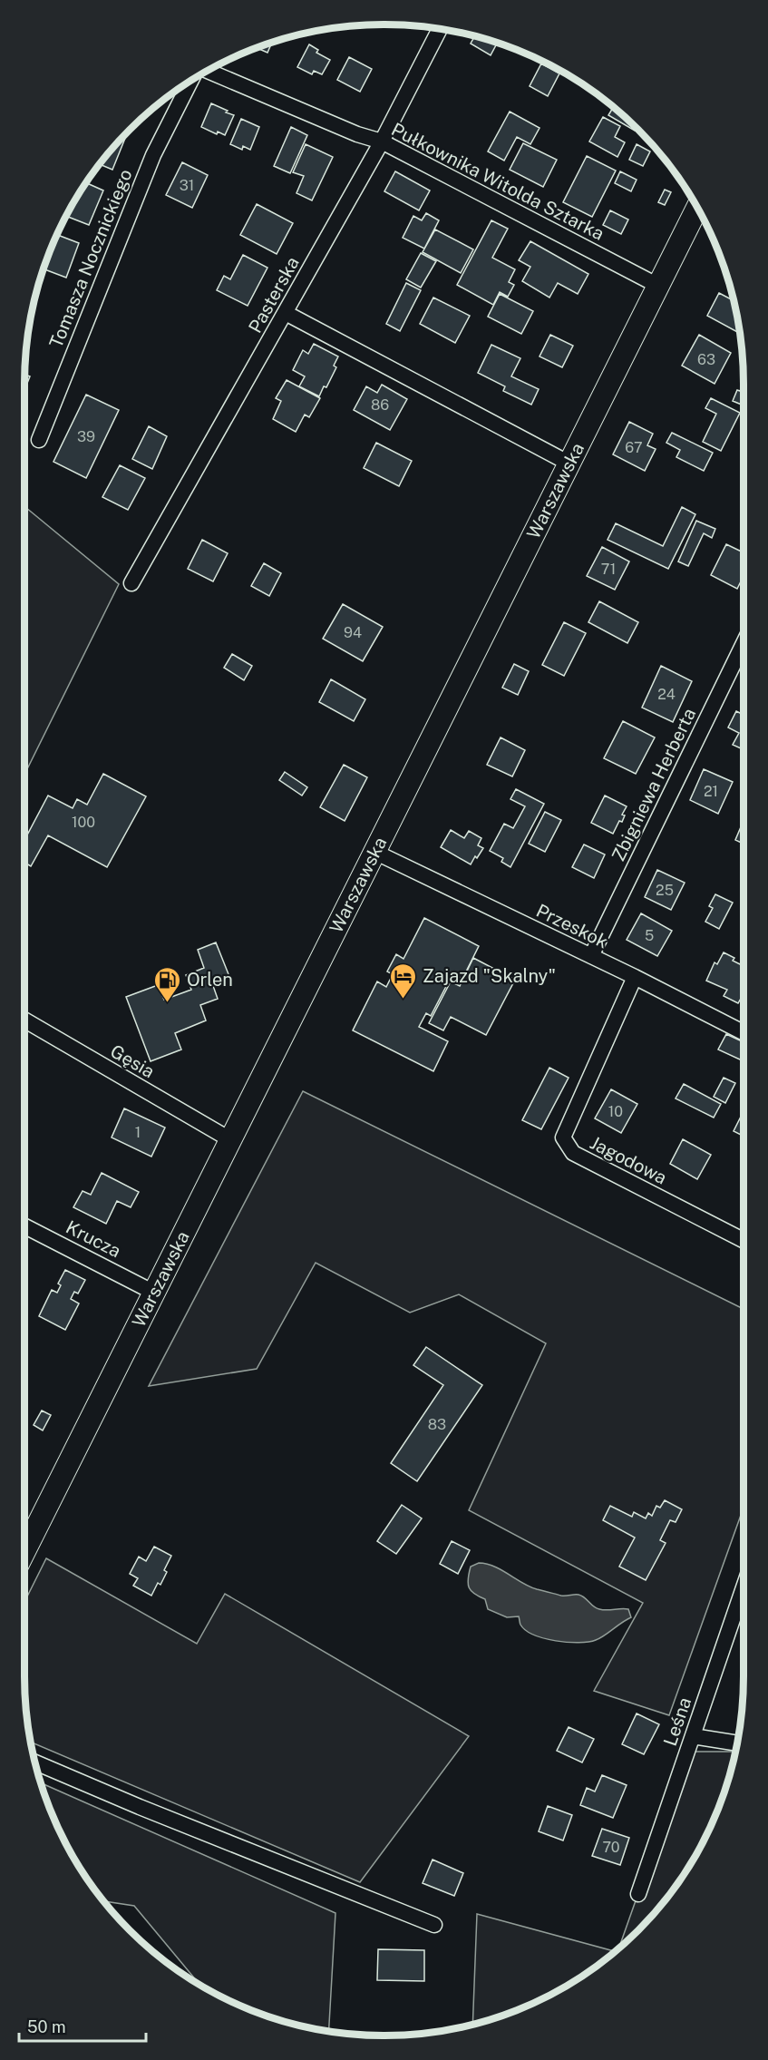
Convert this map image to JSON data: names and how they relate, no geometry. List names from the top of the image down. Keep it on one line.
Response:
{"streets":{"street":["Pułkownika Witolda Sztarka","Tomasza Nocznickiego","Pasterska","Warszawska","Zbigniewa Herberta","Przeskok","Gęsia","Jagodowa","Krucza","Leśna"]},"crossings":[["Pułkownika Witolda Sztarka","Pasterska"],["Pułkownika Witolda Sztarka","Warszawska"],["Warszawska","Przeskok"],["Warszawska","Gęsia"],["Warszawska","Krucza"],["Zbigniewa Herberta","Przeskok"],["Przeskok","Jagodowa"]],"places":{"hotel":["Zajazd \"Skalny\""],"fuel station":["Orlen"]},"house_numbers":["31","63","86","39","67","71","94","24","21","100","25","5","10","1","83","70"],"scale_bar":"50 m"}
